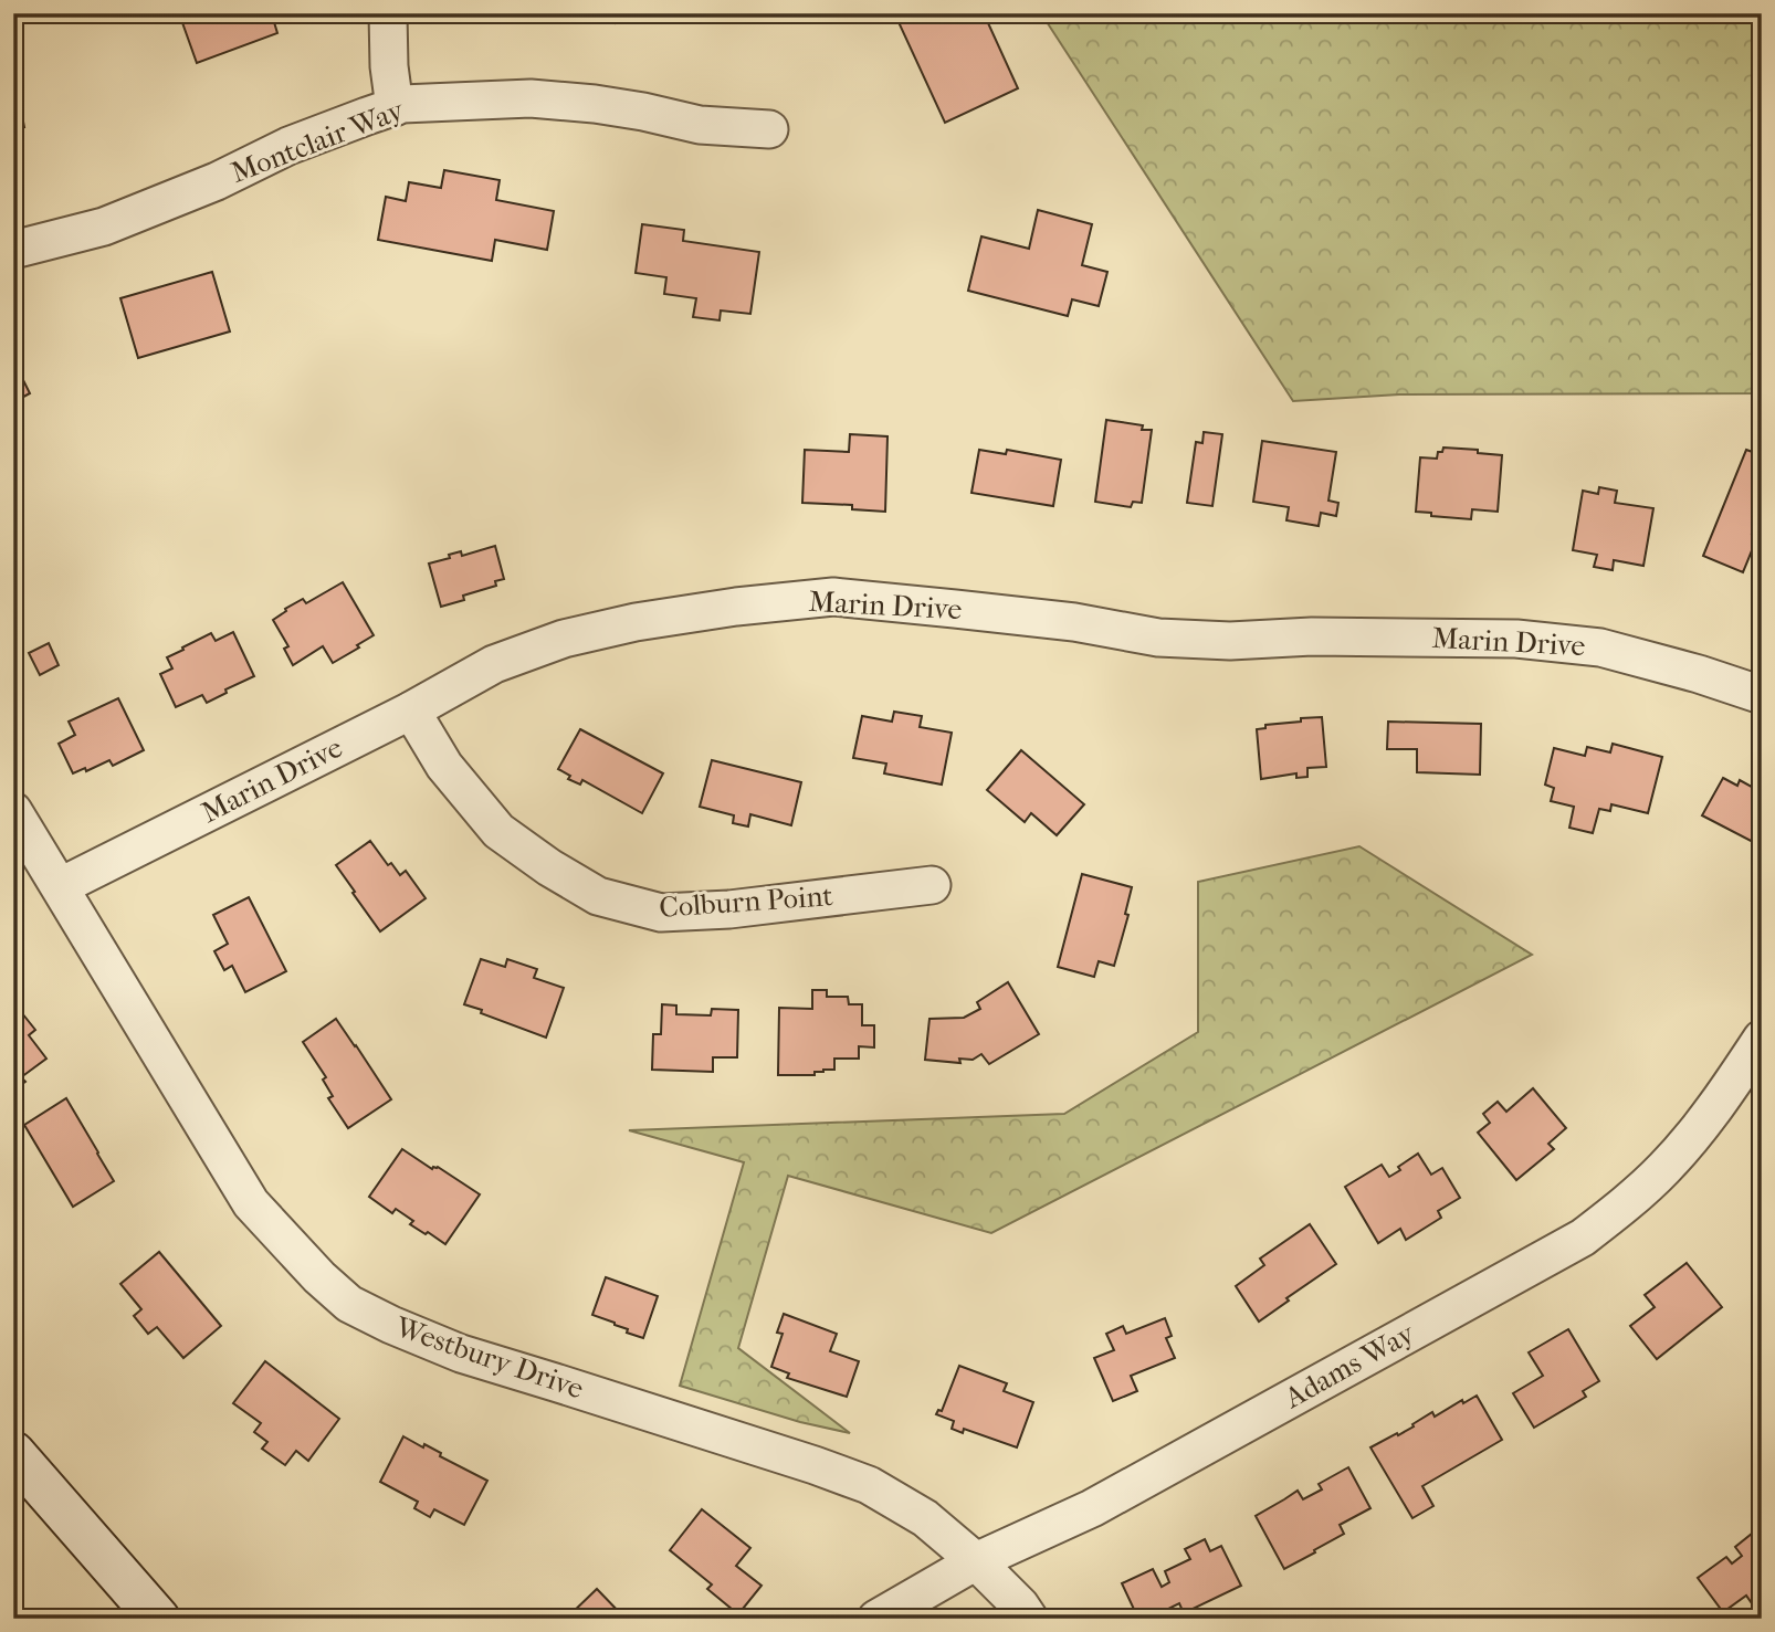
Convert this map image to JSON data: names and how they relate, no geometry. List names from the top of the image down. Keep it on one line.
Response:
{"streets":{"street":["Montclair Way","Marin Drive","Colburn Point","Westbury Drive","Adams Way"]},"crossings":[["Marin Drive","Colburn Point"],["Marin Drive","Westbury Drive"],["Westbury Drive","Adams Way"]]}
